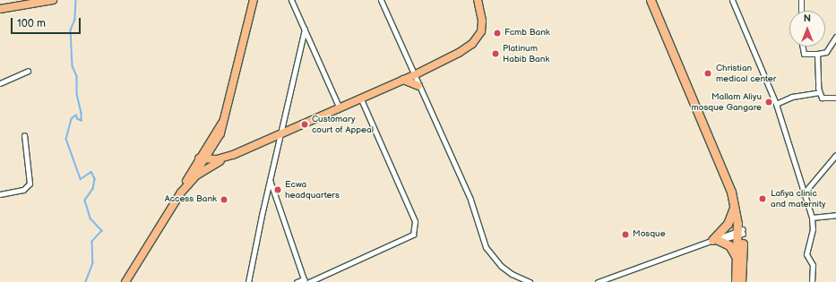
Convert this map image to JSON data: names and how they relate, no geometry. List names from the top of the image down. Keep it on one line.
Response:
{"places":["Fcmb Bank","Platinum Habib Bank","Christian medical center","Mallam Aliyu mosque Gangare","Customary court of Appeal","Ecwa headquarters","Lafiya clinic and maternity","Access Bank","Mosque"],"scale_bar":"100 m","north":"top"}
